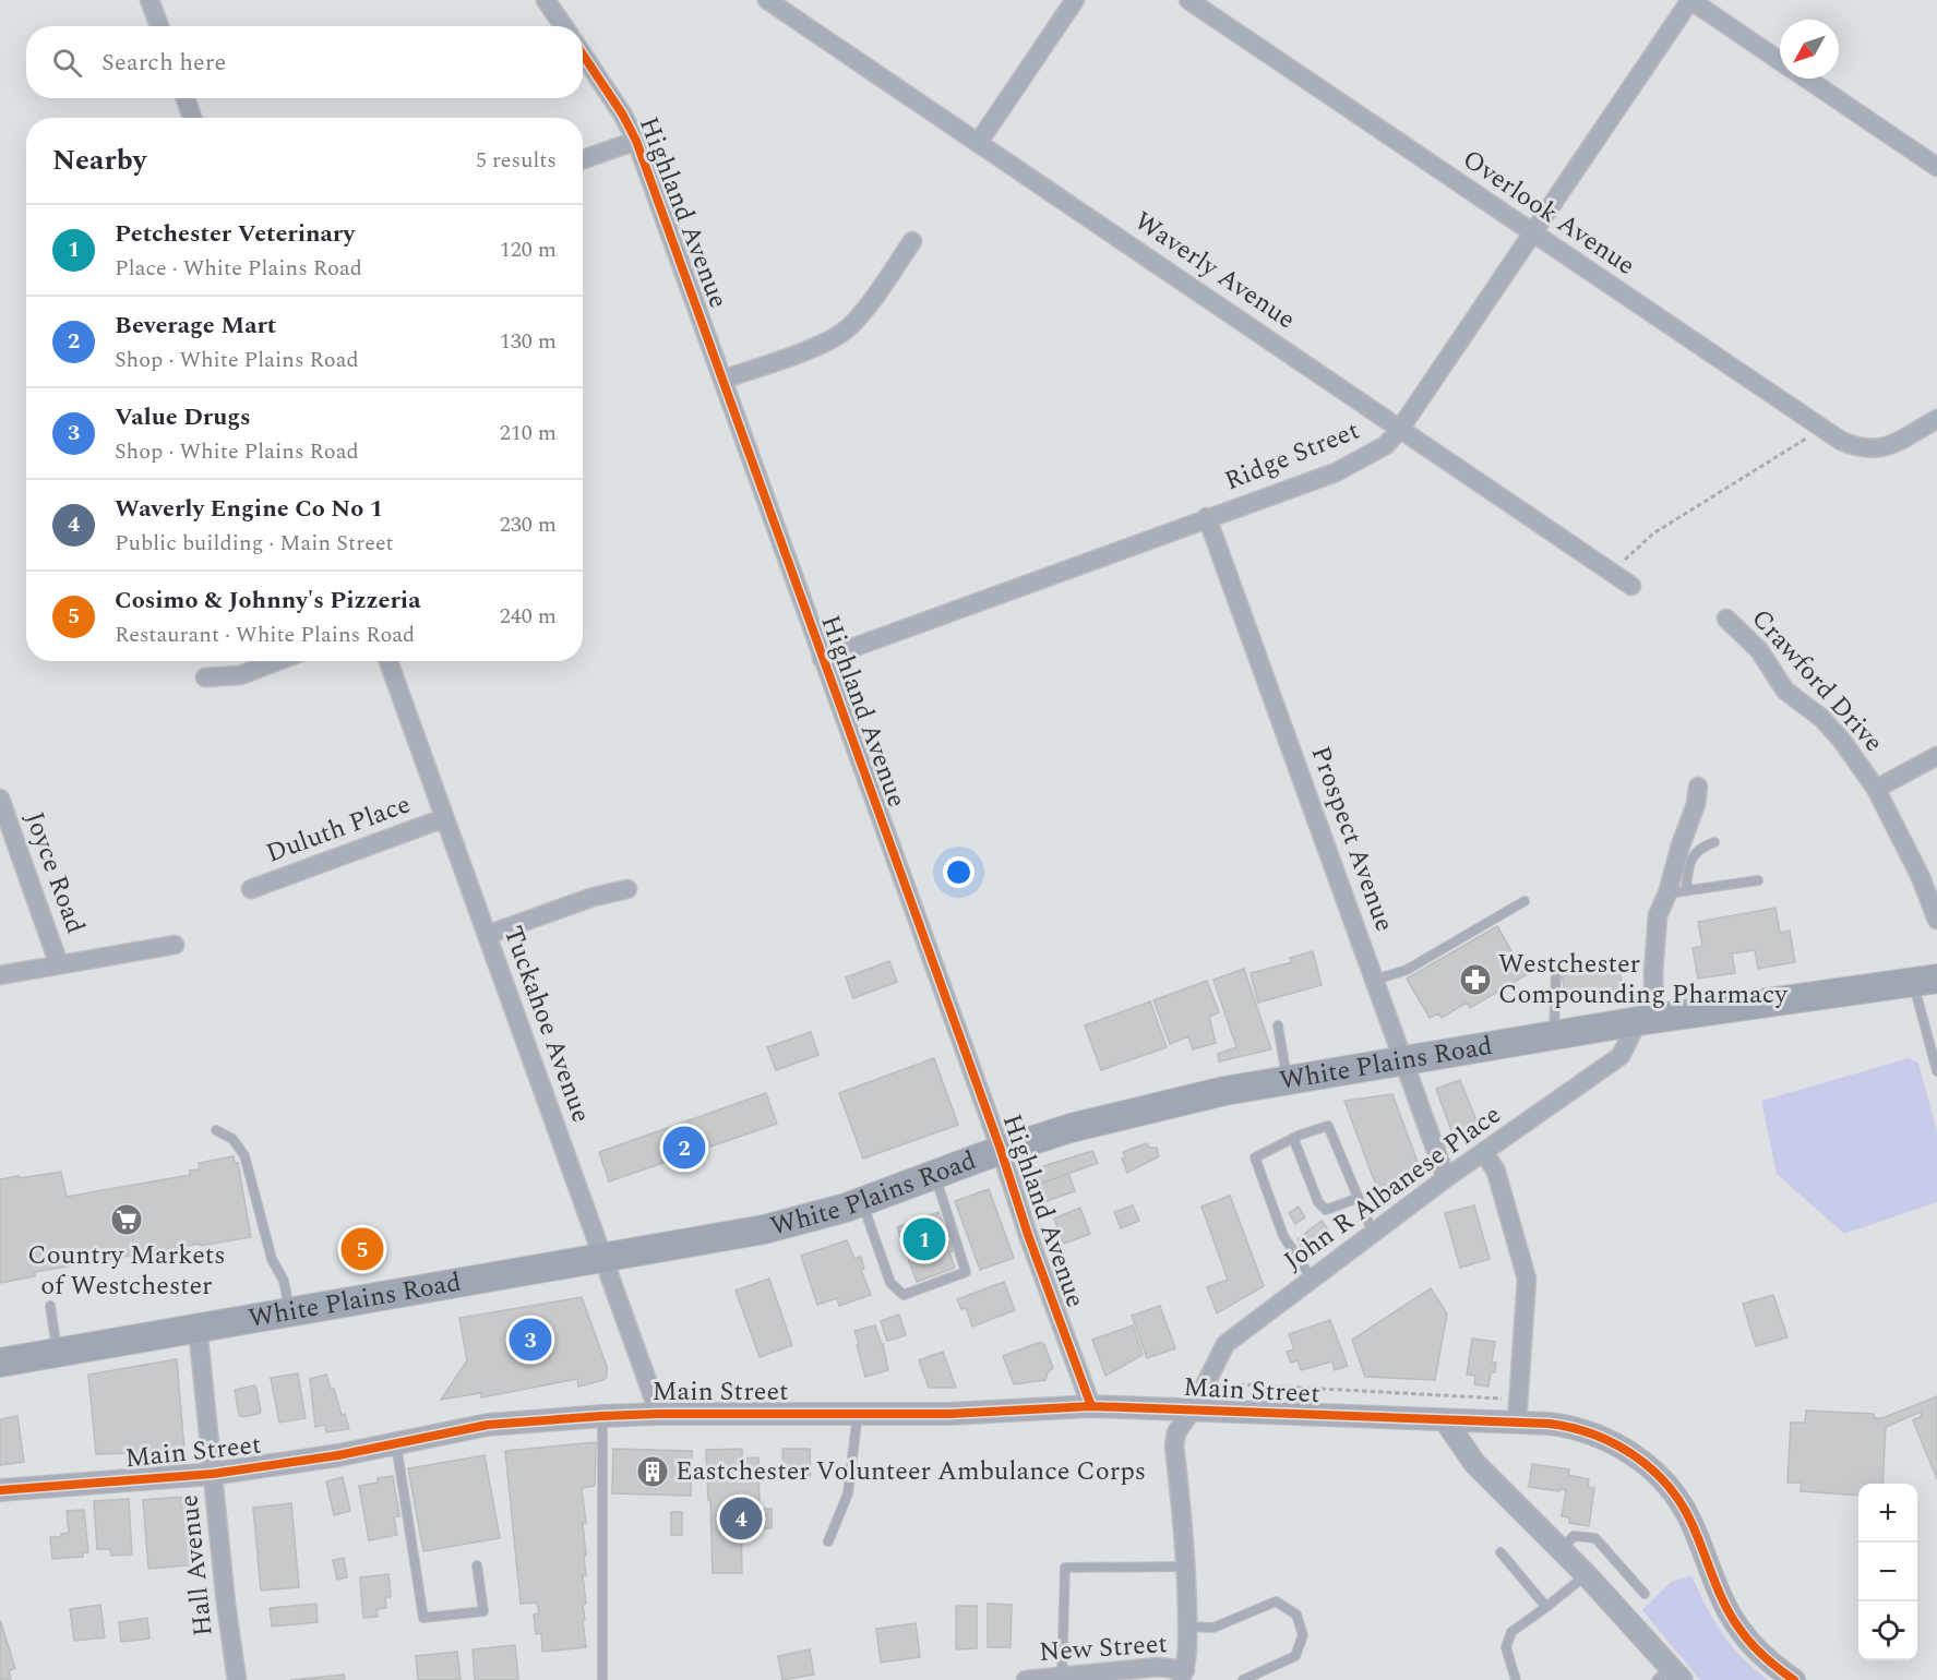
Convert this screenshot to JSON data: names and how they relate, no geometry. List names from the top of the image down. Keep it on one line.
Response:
{"streets":{"main road":["White Plains Road"],"street":["Highland Avenue","Overlook Avenue","Waverly Avenue","Ridge Street","Crawford Drive","Duluth Place","Prospect Avenue","Joyce Road","Tuckahoe Avenue","John R Albanese Place","Main Street","Hall Avenue","New Street"]},"crossings":[["Highland Avenue","Ridge Street"],["Highland Avenue","White Plains Road"],["Highland Avenue","Main Street"],["Overlook Avenue","Ridge Street"],["Waverly Avenue","Ridge Street"],["Ridge Street","Prospect Avenue"],["Duluth Place","Tuckahoe Avenue"],["Prospect Avenue","White Plains Road"],["Prospect Avenue","John R Albanese Place"],["Tuckahoe Avenue","White Plains Road"],["Tuckahoe Avenue","Main Street"],["White Plains Road","John R Albanese Place"],["White Plains Road","Hall Avenue"],["John R Albanese Place","Main Street"],["John R Albanese Place","New Street"],["Main Street","Hall Avenue"]],"places":{"pharmacy":["Westchester Compounding Pharmacy"],"supermarket":["Country Markets of Westchester"],"building":["Eastchester Volunteer Ambulance Corps"]},"north":"bottom left","page":{"search":"Search here","heading":["Nearby","5 results"],"list":[{"mark":"1","name":"Petchester Veterinary","note":"Place · White Plains Road","value":"120 m"},{"mark":"2","name":"Beverage Mart","note":"Shop · White Plains Road","value":"130 m"},{"mark":"3","name":"Value Drugs","note":"Shop · White Plains Road","value":"210 m"},{"mark":"4","name":"Waverly Engine Co No 1","note":"Public building · Main Street","value":"230 m"},{"mark":"5","name":"Cosimo & Johnny's Pizzeria","note":"Restaurant · White Plains Road","value":"240 m"}],"pins":["2","1","5","3","4"],"map_buttons":["+","−"]}}
